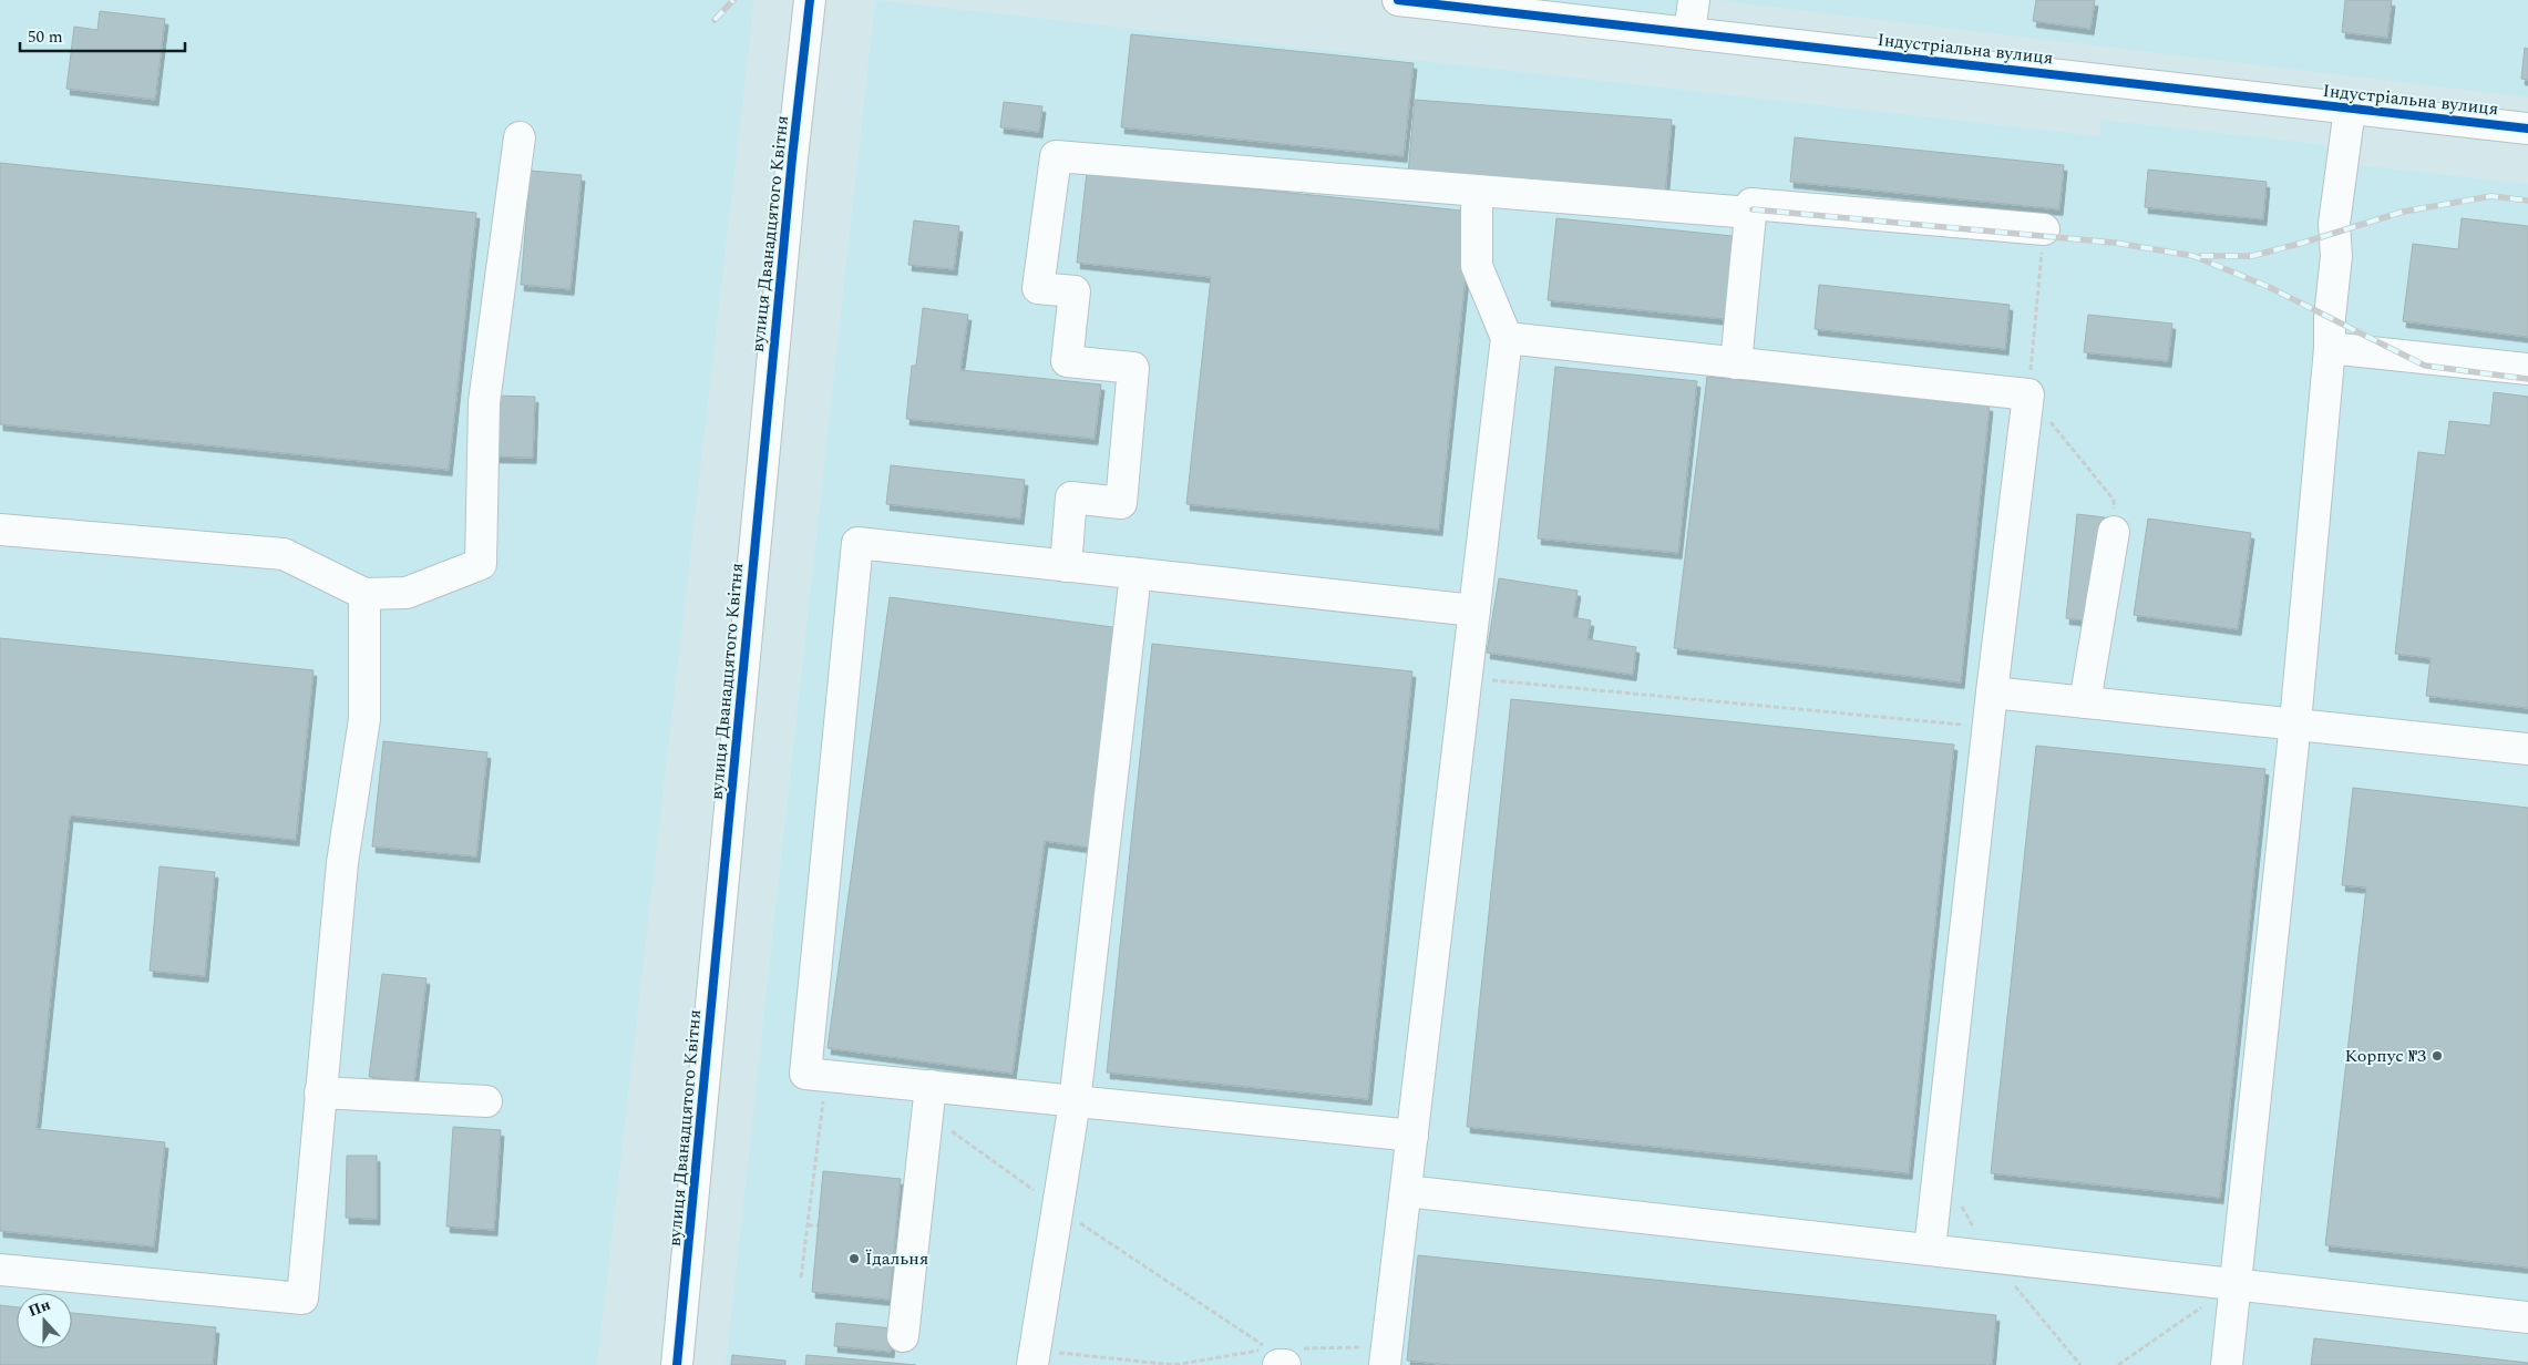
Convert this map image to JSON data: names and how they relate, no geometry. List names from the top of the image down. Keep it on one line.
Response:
{"streets":{"street":["Індустріальна вулиця","вулиця Дванадцятого Квітня"]},"places":["Корпус №3","Їдальня"],"scale_bar":"50 m","north":"top"}
